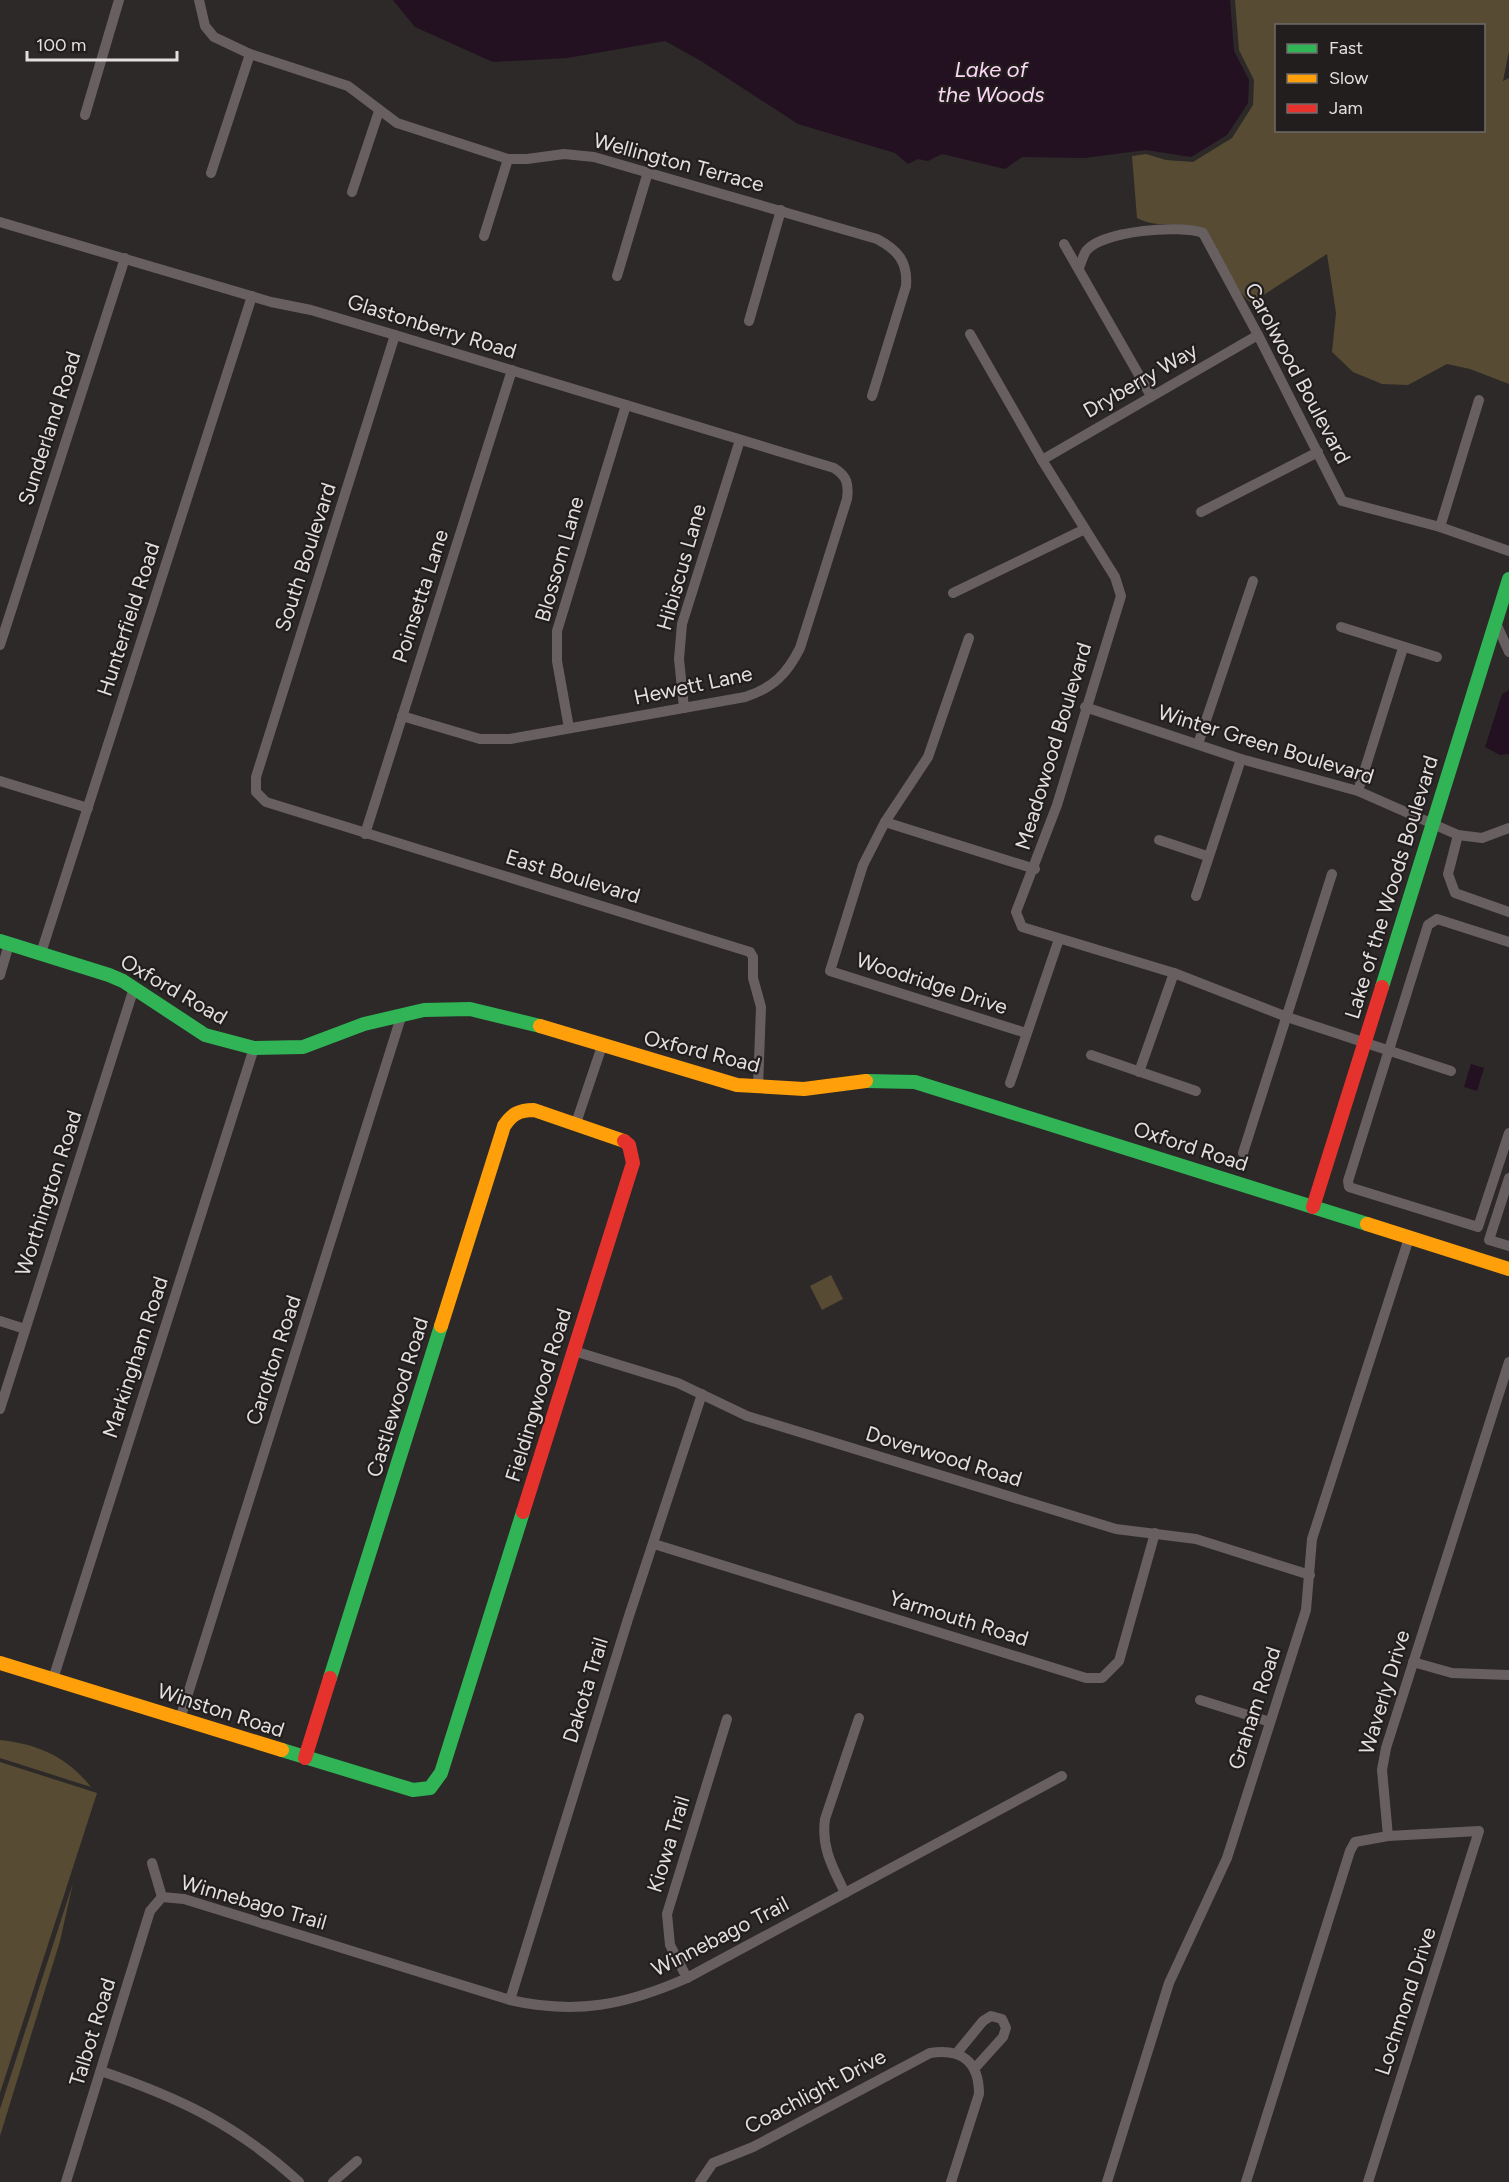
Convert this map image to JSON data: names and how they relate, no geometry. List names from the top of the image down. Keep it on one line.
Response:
{"streets":{"street":["Wellington Terrace","Glastonberry Road","Carolwood Boulevard","Dryberry Way","Sunderland Road","South Boulevard","Blossom Lane","Hibiscus Lane","Poinsetta Lane","Hunterfield Road","Hewett Lane","Winter Green Boulevard","Meadowood Boulevard","East Boulevard","Lake of the Woods Boulevard","Woodridge Drive","Oxford Road","Worthington Road","Markingham Road","Carolton Road","Fieldingwood Road","Castlewood Road","Doverwood Road","Yarmouth Road","Dakota Trail","Waverly Drive","Graham Road","Winston Road","Kiowa Trail","Winnebago Trail","Lochmond Drive","Talbot Road","Coachlight Drive"]},"crossings":[["Glastonberry Road","Sunderland Road"],["Glastonberry Road","South Boulevard"],["Glastonberry Road","Blossom Lane"],["Glastonberry Road","Hibiscus Lane"],["Glastonberry Road","Poinsetta Lane"],["Glastonberry Road","Hunterfield Road"],["Glastonberry Road","Hewett Lane"],["Carolwood Boulevard","Dryberry Way"],["Dryberry Way","Meadowood Boulevard"],["South Boulevard","East Boulevard"],["Blossom Lane","Hewett Lane"],["Hibiscus Lane","Hewett Lane"],["Poinsetta Lane","Hewett Lane"],["Poinsetta Lane","East Boulevard"],["Hunterfield Road","Oxford Road"],["Winter Green Boulevard","Meadowood Boulevard"],["Winter Green Boulevard","Lake of the Woods Boulevard"],["Meadowood Boulevard","Lake of the Woods Boulevard"],["East Boulevard","Oxford Road"],["Lake of the Woods Boulevard","Oxford Road"],["Oxford Road","Worthington Road"],["Oxford Road","Markingham Road"],["Oxford Road","Carolton Road"],["Oxford Road","Graham Road"],["Markingham Road","Winston Road"],["Carolton Road","Winston Road"],["Fieldingwood Road","Castlewood Road"],["Fieldingwood Road","Doverwood Road"],["Fieldingwood Road","Winston Road"],["Castlewood Road","Winston Road"],["Doverwood Road","Yarmouth Road"],["Doverwood Road","Dakota Trail"],["Doverwood Road","Graham Road"],["Yarmouth Road","Dakota Trail"],["Dakota Trail","Winnebago Trail"],["Waverly Drive","Lochmond Drive"],["Kiowa Trail","Winnebago Trail"],["Winnebago Trail","Talbot Road"]],"water":["Lake of the Woods"],"legend":["Fast","Slow","Jam"],"scale_bar":"100 m"}
